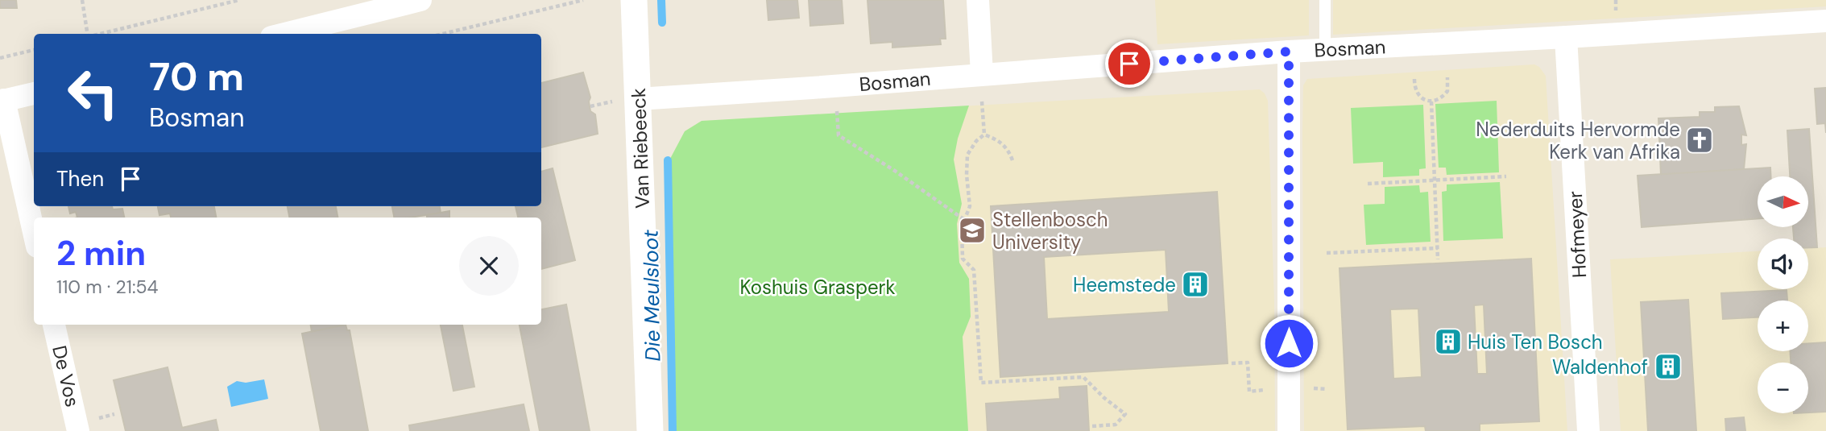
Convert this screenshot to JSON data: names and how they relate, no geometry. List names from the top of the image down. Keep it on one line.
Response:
{"streets":{"street":["Bosman","Van Riebeeck","Hofmeyer","De Vos"]},"crossings":[["Bosman","Van Riebeeck"],["Bosman","Hofmeyer"]],"water":["Die Meulsloot"],"parks":["Koshuis Grasperk"],"places":{"church":["Nederduits Hervormde Kerk van Afrika"],"school or university":["Stellenbosch University"],"building":["Heemstede","Huis Ten Bosch","Waldenhof"]},"north":"right","page":{"turn":["70 m","Bosman"],"then":"Then","map_buttons":["+","−"],"heading":["2 min","110 m · 21:54"]}}
